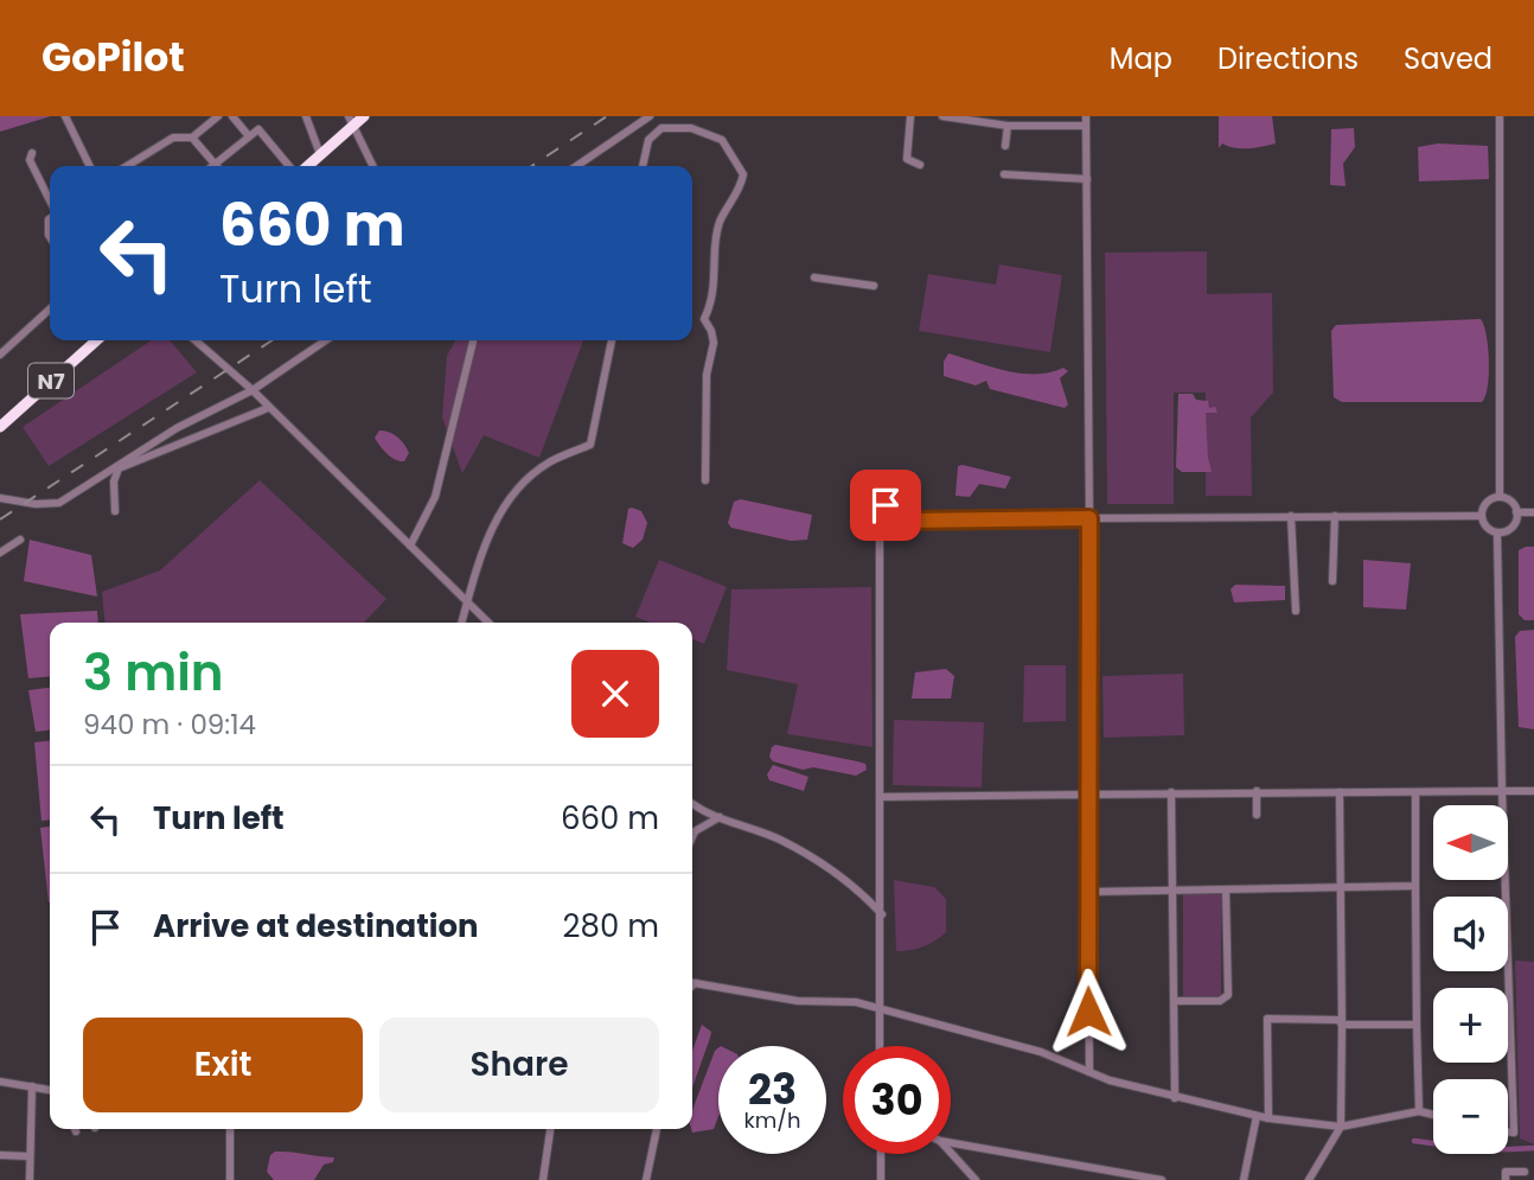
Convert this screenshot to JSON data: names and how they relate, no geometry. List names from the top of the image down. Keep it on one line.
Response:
{"streets":{"highway":["N7"]},"north":"left","page":{"header":"GoPilot","nav":["Map","Directions","Saved"],"turn":["660 m","Turn left"],"heading":["3 min","940 m · 09:14"],"list":[{"name":"Turn left","value":"660 m"},{"name":"Arrive at destination","value":"280 m"}],"map_buttons":["+","−"],"buttons":["Exit","Share"],"speed":"23 km/h","limit":"30"}}
